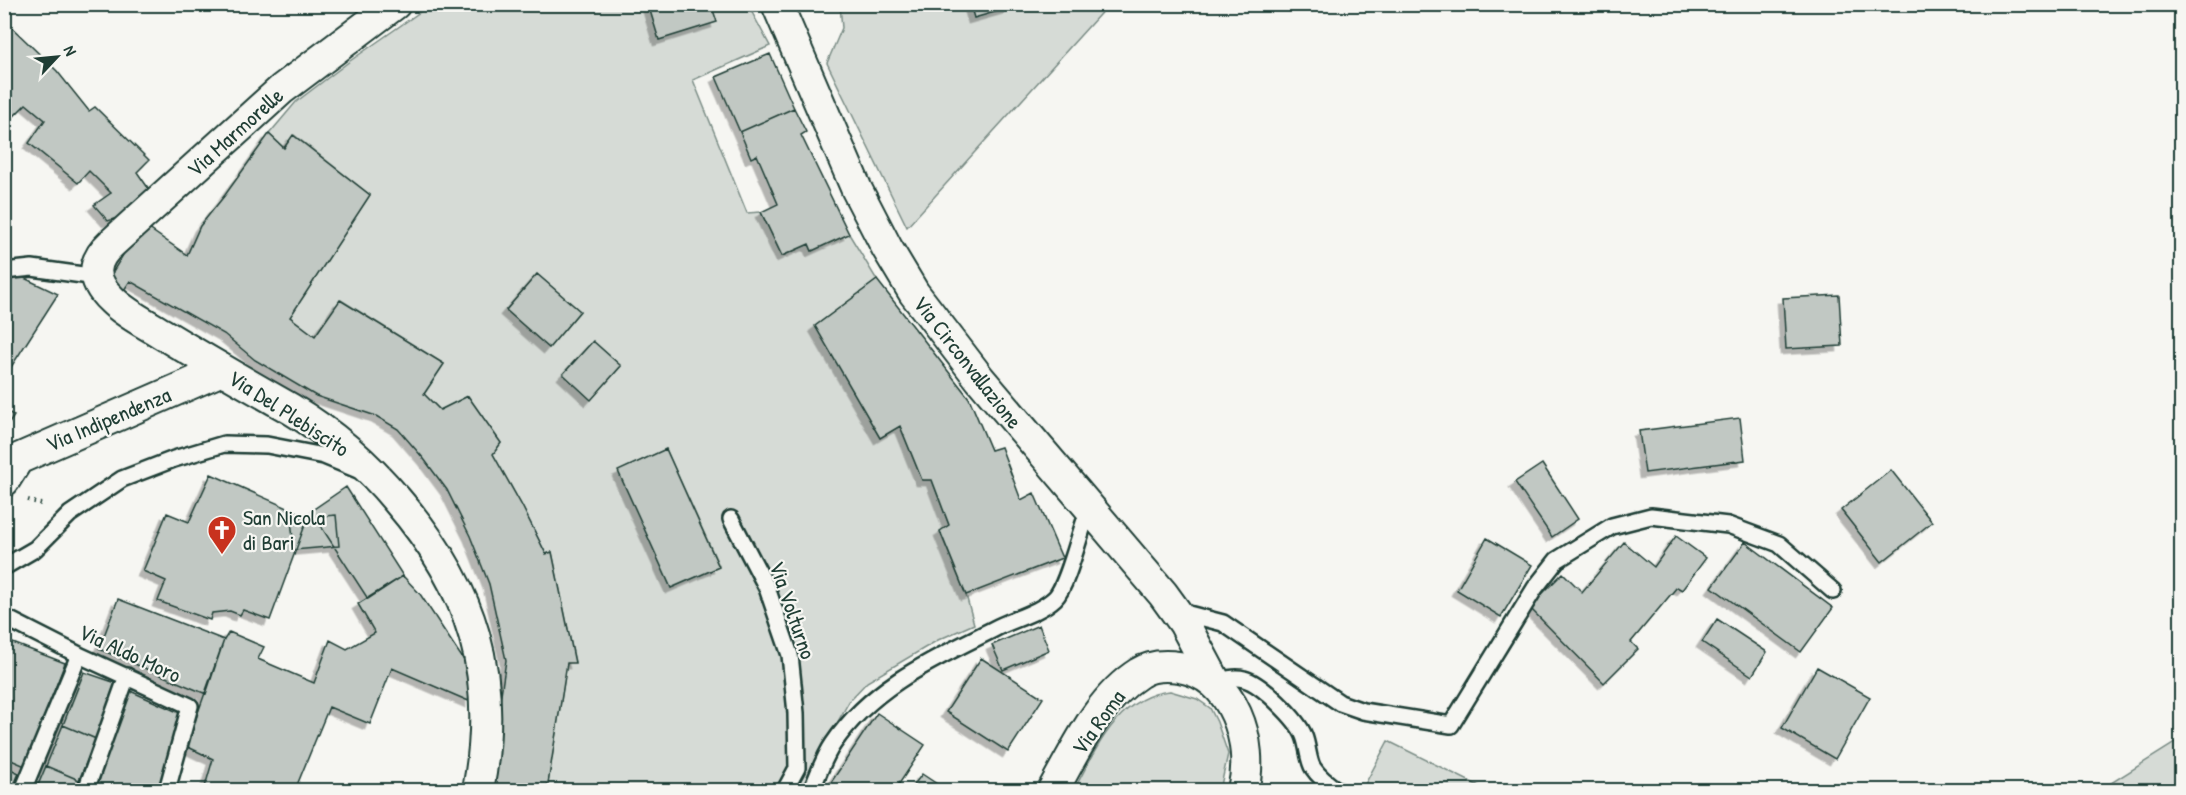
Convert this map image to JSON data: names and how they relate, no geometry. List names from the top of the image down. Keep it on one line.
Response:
{"streets":{"street":["Via Marmorelle","Via Circonvallazione","Via Del Plebiscito","Via Indipendenza","Via Roma"],"lane":["Via Volturno","Via Aldo Moro"]},"crossings":[["Via Marmorelle","Via Del Plebiscito"],["Via Circonvallazione","Via Roma"],["Via Del Plebiscito","Via Indipendenza"]],"places":{"church":["San Nicola di Bari"]},"north":"top right"}
